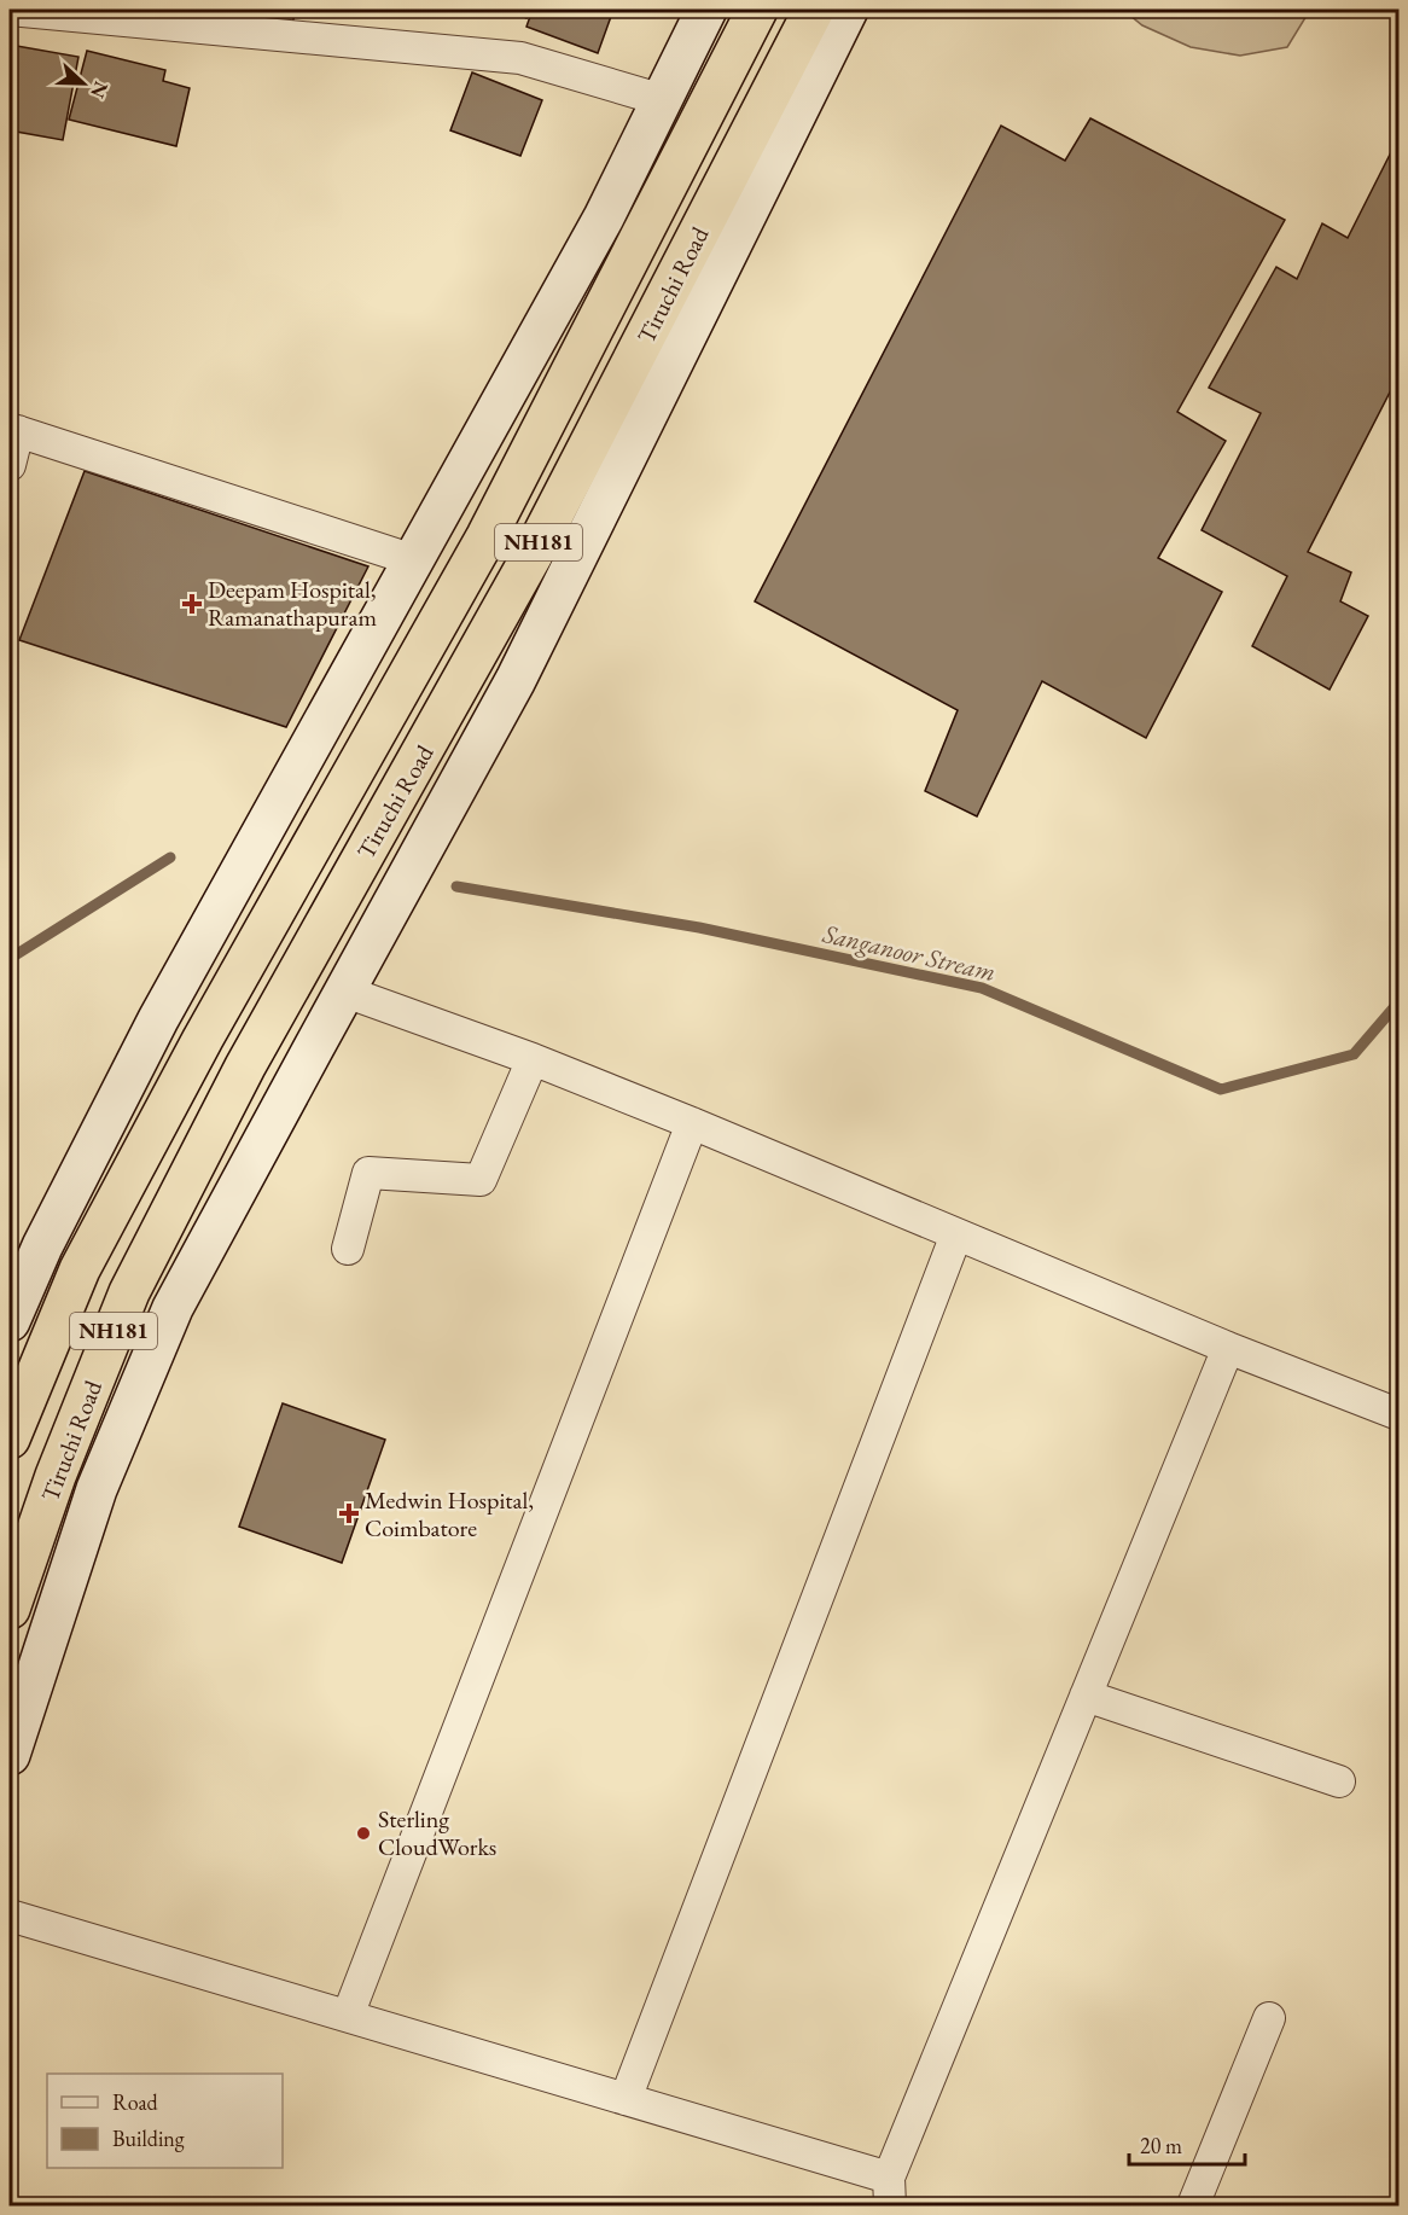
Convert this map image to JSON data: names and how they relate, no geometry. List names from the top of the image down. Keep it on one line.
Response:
{"streets":{"highway":["Tiruchi Road","NH181"]},"water":["Sanganoor Stream"],"places":{"health":["Deepam Hospital, Ramanathapuram","Medwin Hospital, Coimbatore"],"other":["Sterling CloudWorks"]},"legend":["Road","Building"],"scale_bar":"20 m","north":"right"}
